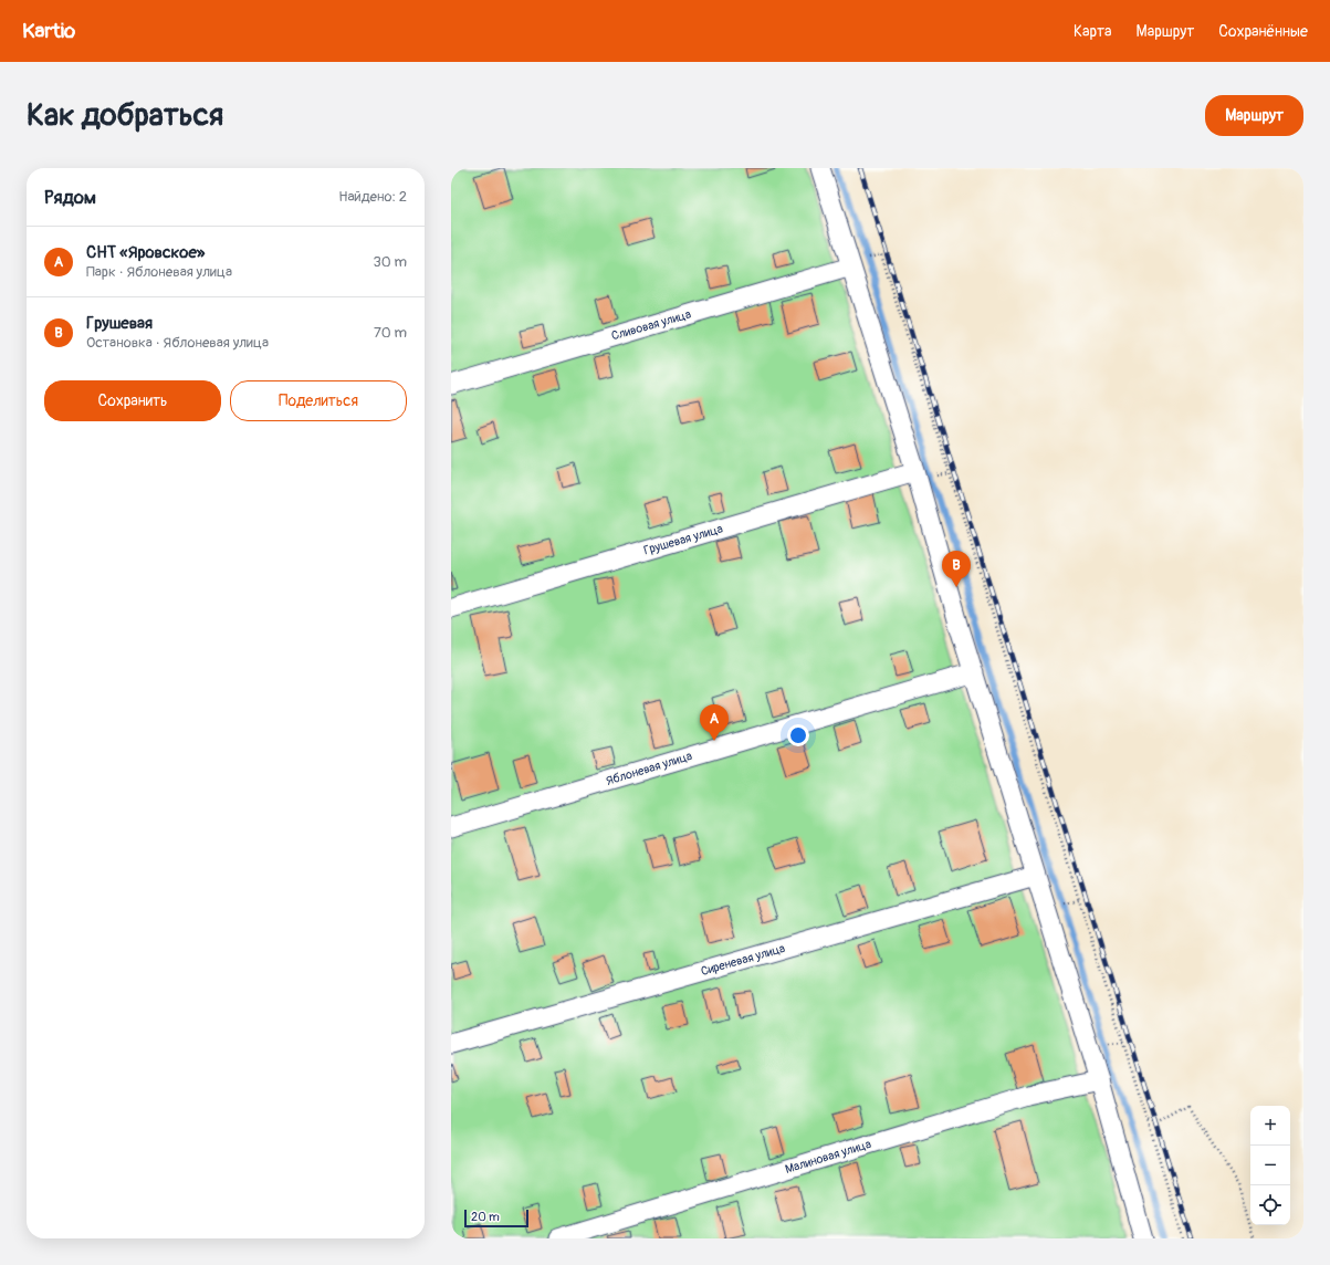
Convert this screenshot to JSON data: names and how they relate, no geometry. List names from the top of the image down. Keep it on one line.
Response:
{"streets":{"street":["Сливовая улица","Грушевая улица","Яблоневая улица","Сиреневая улица","Малиновая улица"]},"scale_bar":"20 m","page":{"header":"Kartio","nav":["Карта","Маршрут","Сохранённые"],"buttons":["Маршрут",["Сохранить","Поделиться"]],"title":"Как добраться","heading":["Рядом","Найдено: 2"],"list":[{"mark":"A","name":"СНТ «Яровское»","note":"Парк · Яблоневая улица","value":"30 m"},{"mark":"B","name":"Грушевая","note":"Остановка · Яблоневая улица","value":"70 m"}],"pins":["B","A"],"map_buttons":["+","−"],"scale":"20 m"}}
